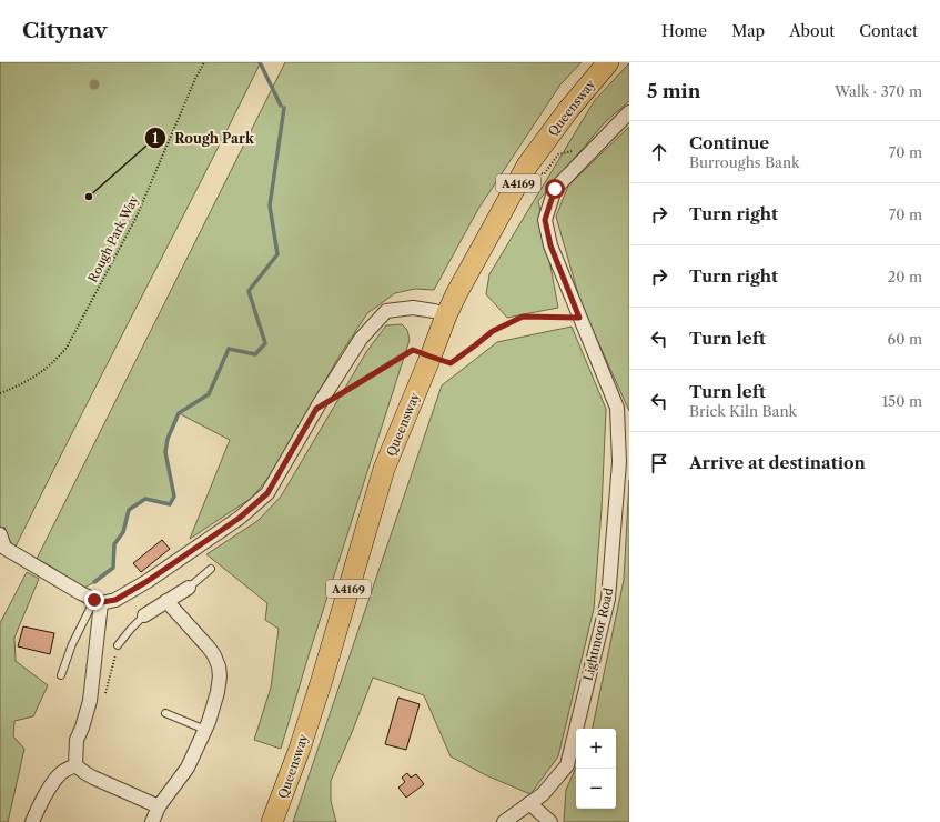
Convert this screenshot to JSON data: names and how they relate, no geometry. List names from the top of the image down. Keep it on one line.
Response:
{"streets":{"main road":["Queensway","A4169"],"street":["Lightmoor Road"],"path":["Rough Park Way"]},"places":["Rough Park"],"page":{"header":"Citynav","nav":["Home","Map","About","Contact"],"heading":["5 min","Walk · 370 m"],"list":[["Continue","Burroughs Bank","70 m"],["Turn right","70 m"],["Turn right","20 m"],["Turn left","60 m"],["Turn left","Brick Kiln Bank","150 m"],"Arrive at destination"],"map_buttons":["+","−"]}}
